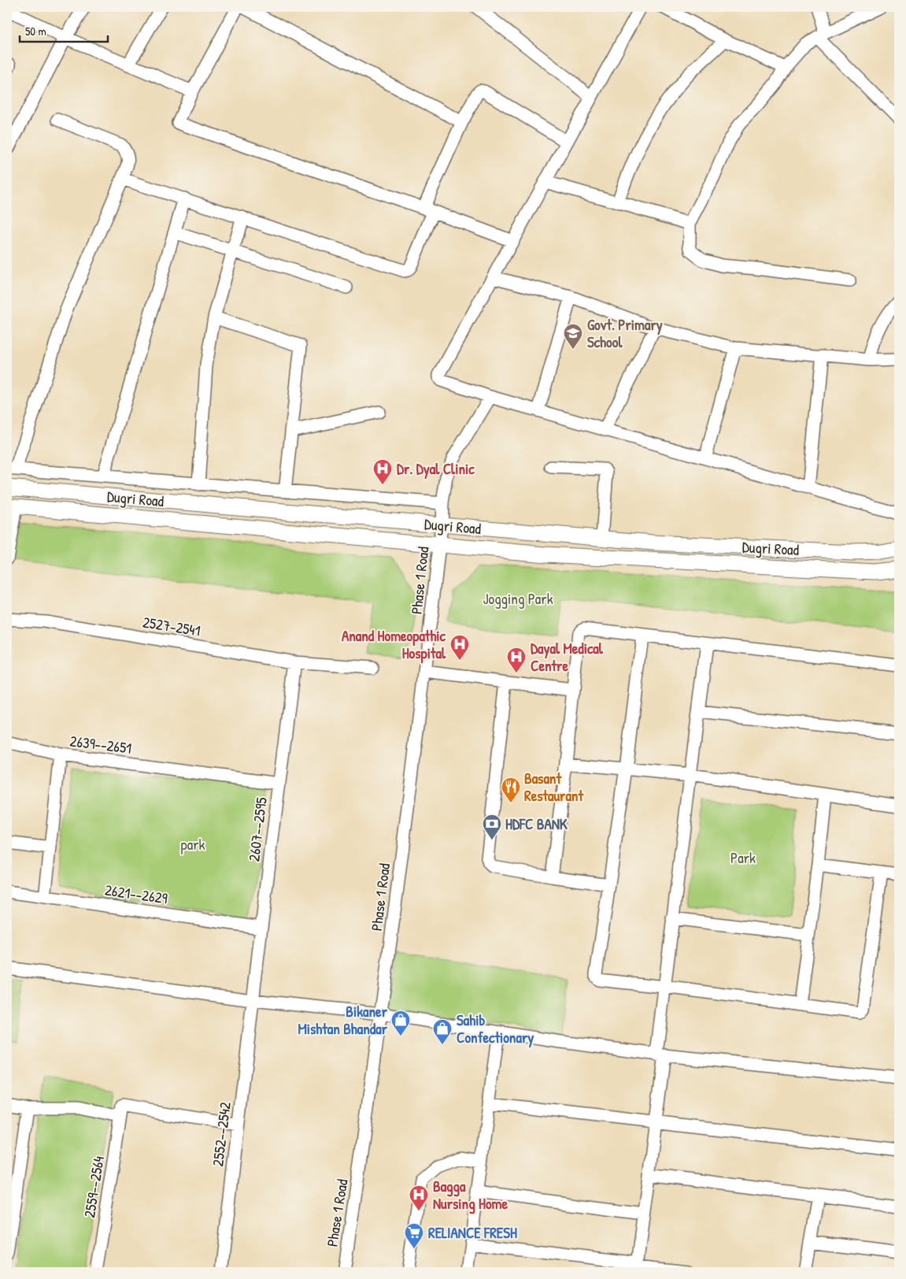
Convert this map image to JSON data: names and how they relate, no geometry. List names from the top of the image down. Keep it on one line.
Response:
{"streets":{"street":["Dugri Road","Phase 1 Road","2527-2541","2639--2651","2607--2595","2621--2629","2552--2542","2559--2564"]},"crossings":[["Dugri Road","Phase 1 Road"],["2527-2541","2607--2595"],["2639--2651","2607--2595"],["2639--2651","2621--2629"],["2607--2595","2621--2629"],["2607--2595","2552--2542"]],"parks":["Jogging Park","park","Park"],"places":{"school or university":["Govt. Primary School"],"hospital":["Dr. Dyal Clinic","Anand Homeopathic Hospital","Dayal Medical Centre","Bagga Nursing Home"],"restaurant":["Basant Restaurant"],"bank":["HDFC BANK"],"shop":["Bikaner Mishtan Bhandar","Sahib Confectionary"],"supermarket":["RELIANCE FRESH"]},"scale_bar":"50 m"}
